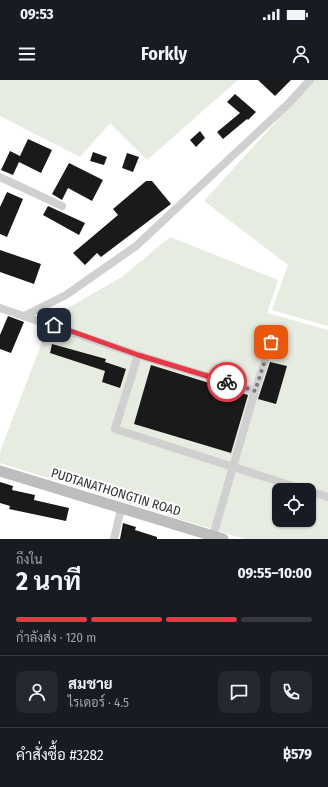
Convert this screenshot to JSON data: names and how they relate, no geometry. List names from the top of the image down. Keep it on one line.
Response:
{"streets":{"street":["PUDTANATHONGTIN ROAD"]},"page":{"status":"09:53","header":"Forkly","heading":["2 นาที","ถึงใน","09:55–10:00"],"panel":["สมชาย","ไรเดอร์ · 4.5","คำสั่งซื้อ #3282","฿579"],"bar":"กำลังส่ง · 120 m"}}
